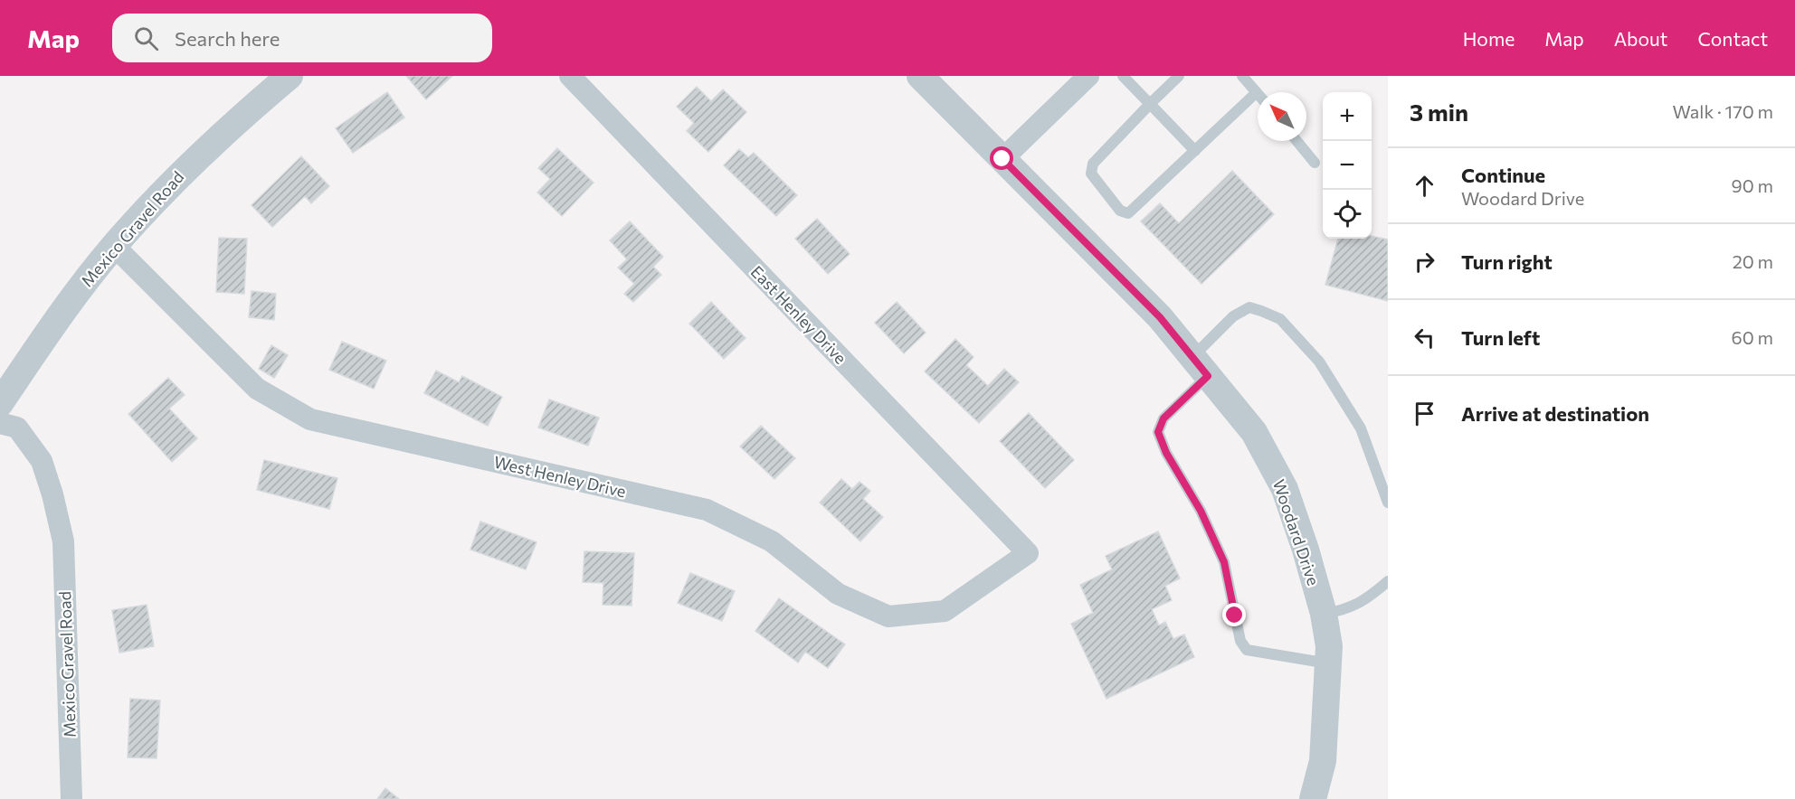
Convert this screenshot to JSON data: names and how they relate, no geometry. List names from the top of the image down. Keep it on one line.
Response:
{"streets":{"street":["Mexico Gravel Road","East Henley Drive","West Henley Drive","Woodard Drive"]},"crossings":[["Mexico Gravel Road","West Henley Drive"],["East Henley Drive","West Henley Drive"]],"north":"top left","page":{"header":"Map","search":"Search here","nav":["Home","Map","About","Contact"],"heading":["3 min","Walk · 170 m"],"map_buttons":["+","−"],"list":[["Continue","Woodard Drive","90 m"],["Turn right","20 m"],["Turn left","60 m"],"Arrive at destination"]}}
